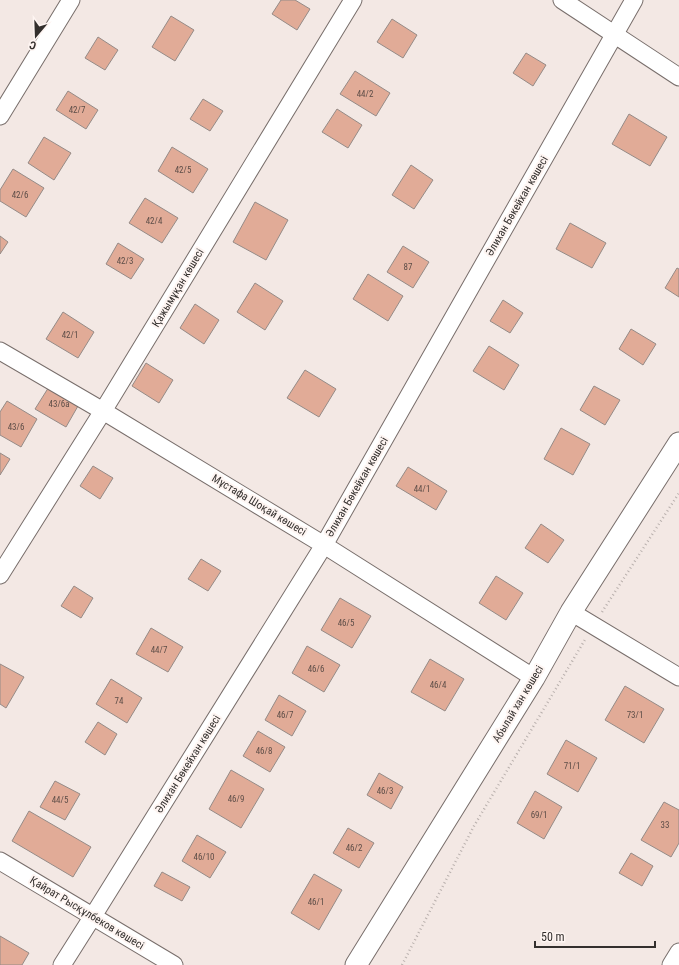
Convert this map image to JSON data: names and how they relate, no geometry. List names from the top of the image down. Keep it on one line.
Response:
{"streets":{"street":["Әлихан Бөкейхан көшесі","Қажымұқан көшесі","Мұстафа Шоқай көшесі","Абылай хан көшесі","Қайрат Рысқұлбеков көшесі"]},"crossings":[["Әлихан Бөкейхан көшесі","Мұстафа Шоқай көшесі"],["Әлихан Бөкейхан көшесі","Қайрат Рысқұлбеков көшесі"],["Қажымұқан көшесі","Мұстафа Шоқай көшесі"],["Мұстафа Шоқай көшесі","Абылай хан көшесі"]],"house_numbers":["44/2","42/7","42/5","42/6","42/4","42/3","87","42/1","43/6а","43/6","44/1","46/5","44/7","46/6","46/4","74","46/7","73/1","46/8","71/1","46/3","46/9","44/5","69/1","33","46/2","46/10","46/1"],"scale_bar":"50 m","north":"bottom"}
